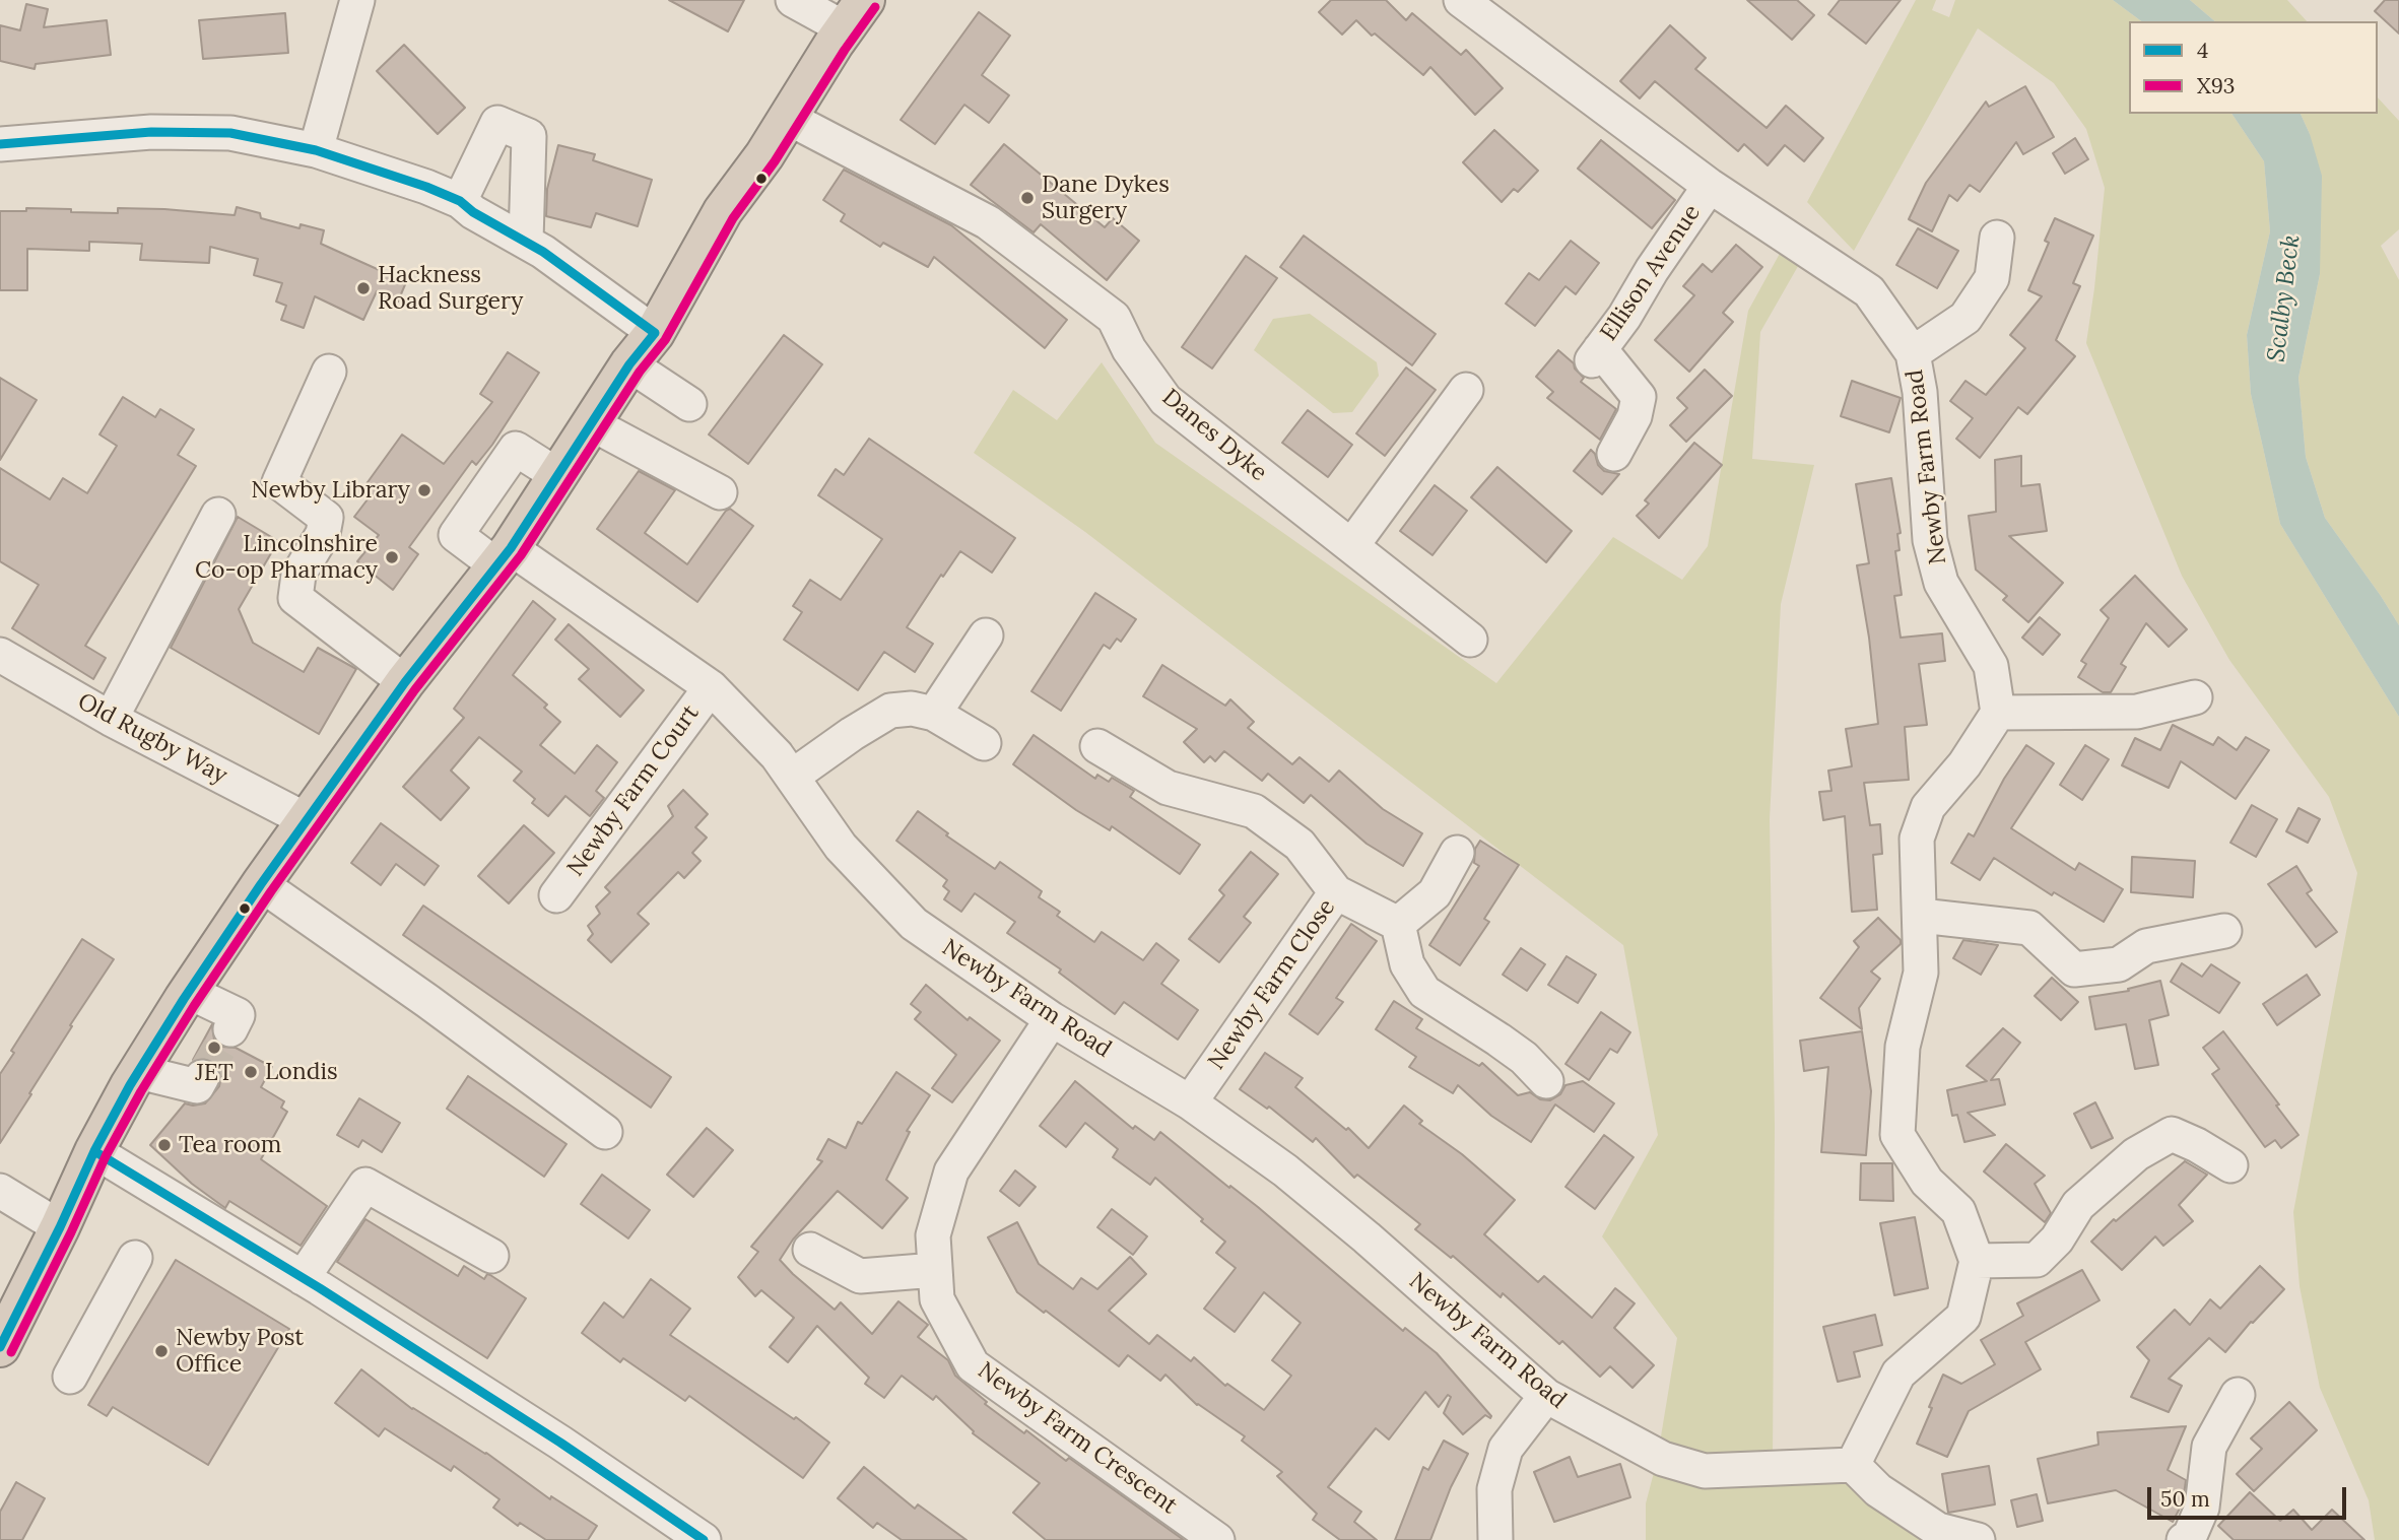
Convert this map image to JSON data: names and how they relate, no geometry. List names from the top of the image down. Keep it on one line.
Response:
{"streets":{"street":["Ellison Avenue","Danes Dyke","Newby Farm Road","Old Rugby Way","Newby Farm Court","Newby Farm Close","Newby Farm Crescent"]},"crossings":[["Ellison Avenue","Newby Farm Road"],["Newby Farm Road","Newby Farm Court"],["Newby Farm Road","Newby Farm Close"],["Newby Farm Road","Newby Farm Crescent"]],"water":["Scalby Beck"],"places":["Dane Dykes Surgery","Hackness Road Surgery","Newby Library","Lincolnshire Co-op Pharmacy","JET","Londis","Tea room","Newby Post Office"],"lines":["transit line X93","transit line 4"],"legend":["4","X93"],"scale_bar":"50 m"}
